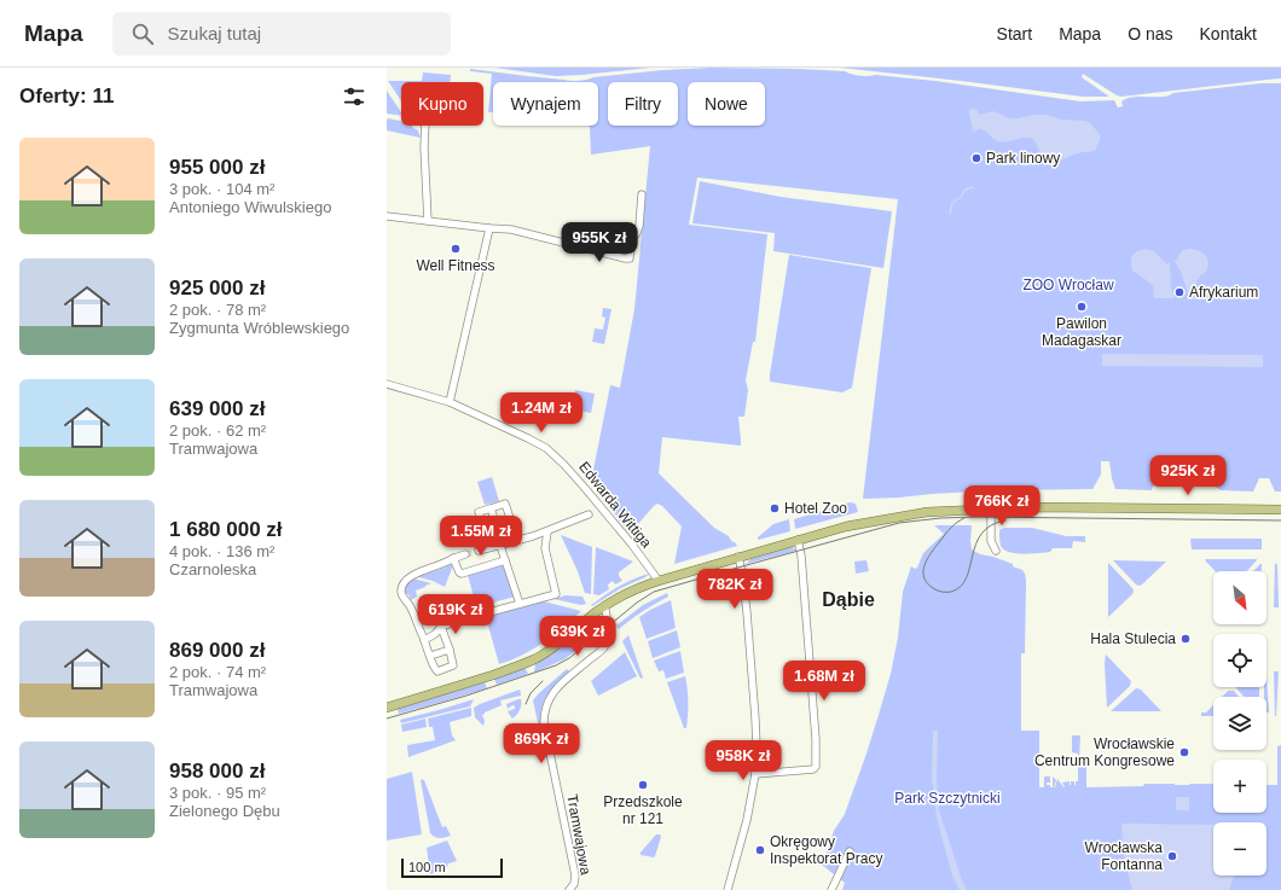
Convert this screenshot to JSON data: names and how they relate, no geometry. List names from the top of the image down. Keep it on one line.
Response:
{"streets":{"street":["Edwarda Wittiga","Tramwajowa"]},"districts":["Dąbie"],"parks":["ZOO Wrocław","Park Szczytnicki"],"places":["Park linowy","Well Fitness","Afrykarium","Pawilon Madagaskar","Hotel Zoo","Hala Stulecia","Wrocławskie Centrum Kongresowe","Przedszkole nr 121","Okręgowy Inspektorat Pracy","Wrocławska Fontanna"],"scale_bar":"100 m","north":"bottom right","page":{"header":"Mapa","search":"Szukaj tutaj","nav":["Start","Mapa","O nas","Kontakt"],"heading":"Oferty: 11","chip":["Kupno","Wynajem","Filtry","Nowe"],"list":[{"name":"955 000 zł","note":"3 pok. · 104 m² · Antoniego Wiwulskiego"},{"name":"925 000 zł","note":"2 pok. · 78 m² · Zygmunta Wróblewskiego"},{"name":"639 000 zł","note":"2 pok. · 62 m² · Tramwajowa"},{"name":"1 680 000 zł","note":"4 pok. · 136 m² · Czarnoleska"},{"name":"869 000 zł","note":"2 pok. · 74 m² · Tramwajowa"},{"name":"958 000 zł","note":"3 pok. · 95 m² · Zielonego Dębu"}],"price":["955K zł","1.24M zł","925K zł","766K zł","1.55M zł","782K zł","619K zł","639K zł","1.68M zł","869K zł","958K zł"],"map_buttons":["+","−"],"scale":"100 m"}}
